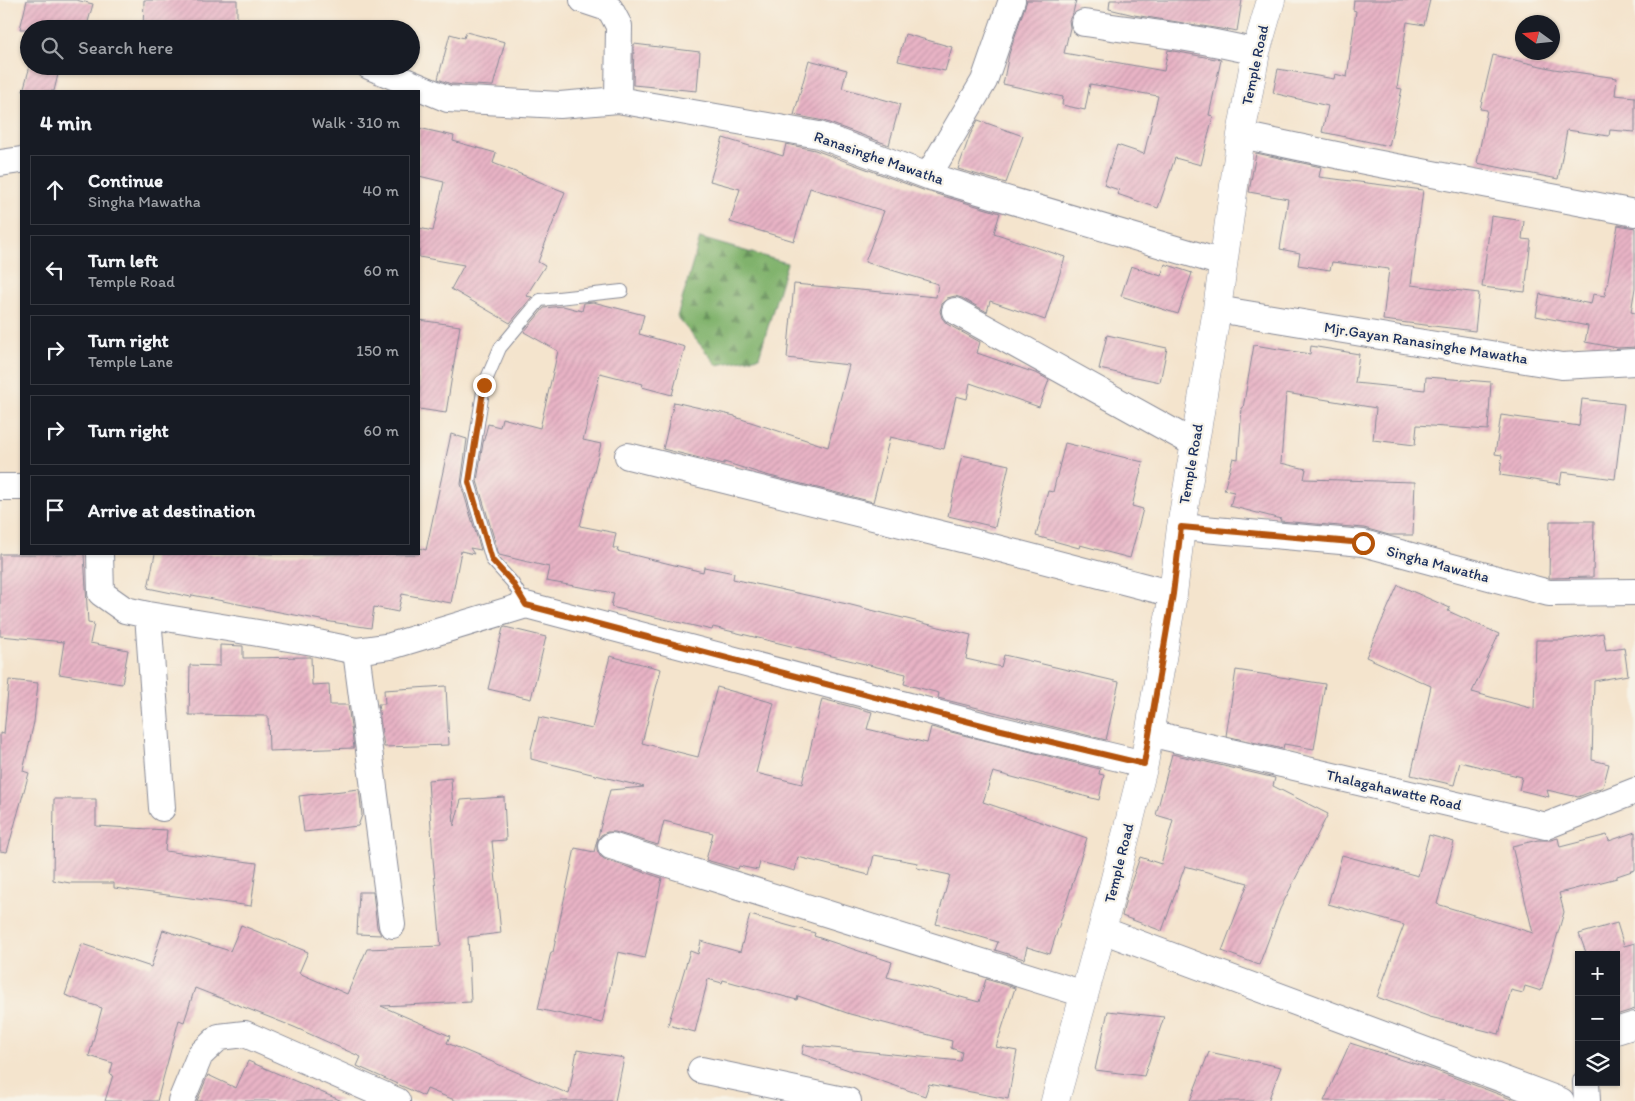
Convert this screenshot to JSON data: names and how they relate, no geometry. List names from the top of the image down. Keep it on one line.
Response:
{"streets":{"street":["Temple Road","Ranasinghe Mawatha","Mjr.Gayan Ranasinghe Mawatha","Singha Mawatha","Thalagahawatte Road"]},"crossings":[["Temple Road","Ranasinghe Mawatha"],["Temple Road","Mjr.Gayan Ranasinghe Mawatha"],["Temple Road","Singha Mawatha"],["Temple Road","Thalagahawatte Road"]],"north":"left","page":{"search":"Search here","heading":["4 min","Walk · 310 m"],"list":[["Continue","Singha Mawatha","40 m"],["Turn left","Temple Road","60 m"],["Turn right","Temple Lane","150 m"],["Turn right","60 m"],"Arrive at destination"],"map_buttons":["+","−"]}}
